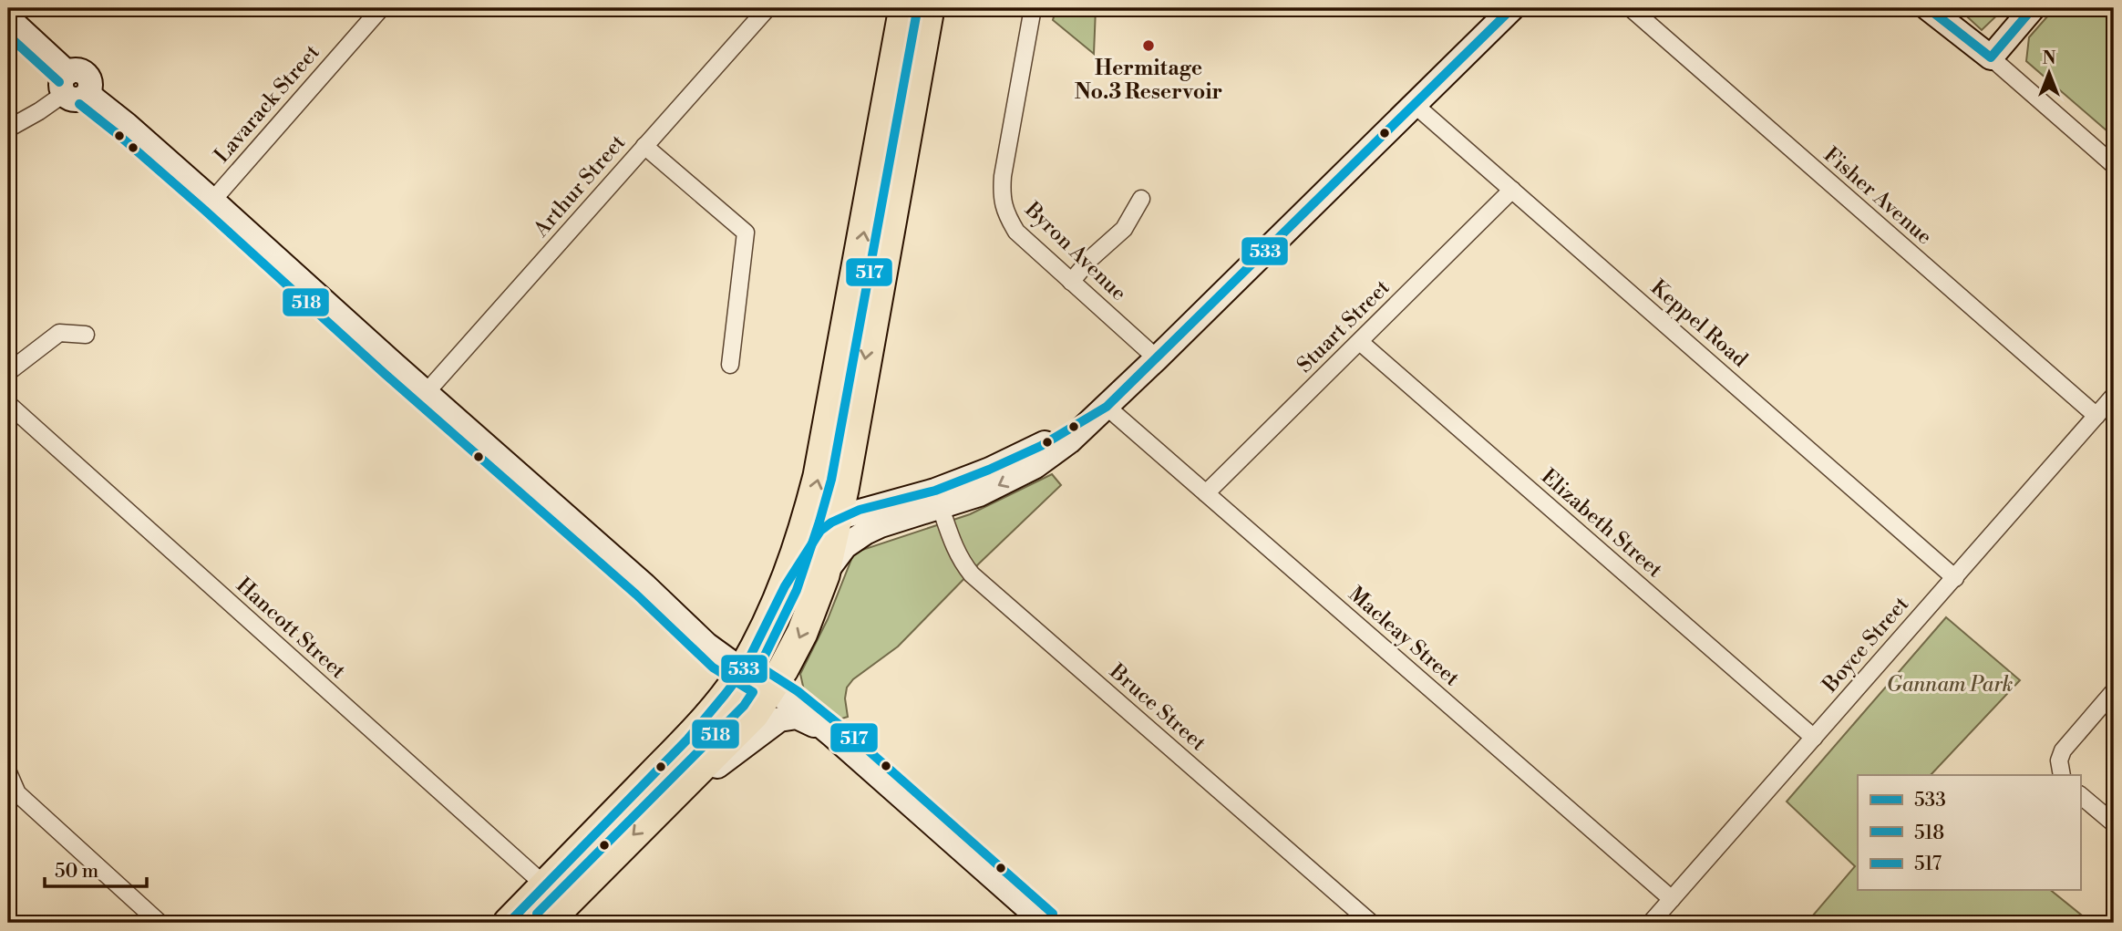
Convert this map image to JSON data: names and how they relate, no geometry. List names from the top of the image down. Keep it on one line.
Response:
{"streets":{"street":["Lavarack Street","Arthur Street","Fisher Avenue","Byron Avenue","Keppel Road","Stuart Street","Elizabeth Street","Hancott Street","Macleay Street","Boyce Street","Bruce Street"]},"crossings":[["Fisher Avenue","Boyce Street"],["Keppel Road","Stuart Street"],["Keppel Road","Boyce Street"],["Stuart Street","Elizabeth Street"],["Stuart Street","Macleay Street"],["Elizabeth Street","Boyce Street"],["Macleay Street","Boyce Street"]],"parks":["Gannam Park"],"places":["Hermitage No.3 Reservoir"],"lines":["transit line 533","transit line 517","transit line 518"],"legend":["533","518","517"],"scale_bar":"50 m","north":"top"}
